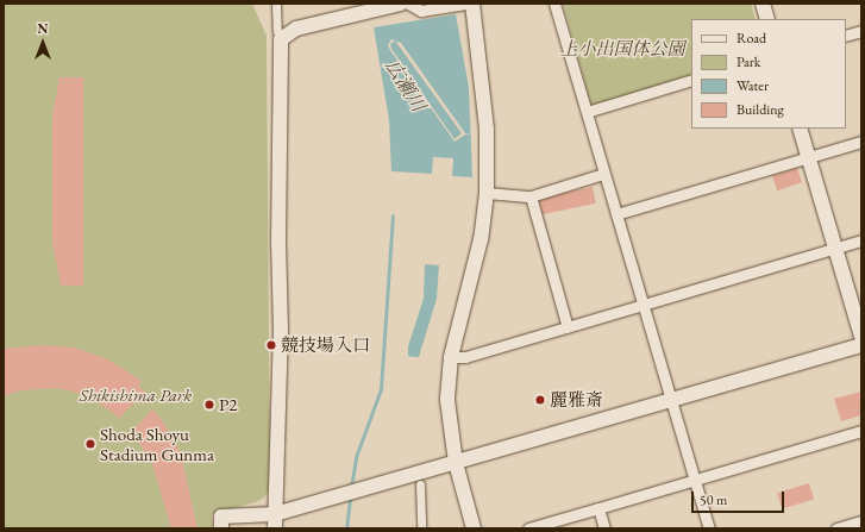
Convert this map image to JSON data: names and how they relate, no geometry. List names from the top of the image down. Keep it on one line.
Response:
{"water":["広瀬川"],"parks":["上小出国体公園","Shikishima Park"],"places":["競技場入口","麗雅斎","P2","Shoda Shoyu Stadium Gunma"],"legend":["Road","Park","Water","Building"],"scale_bar":"50 m","north":"top"}
